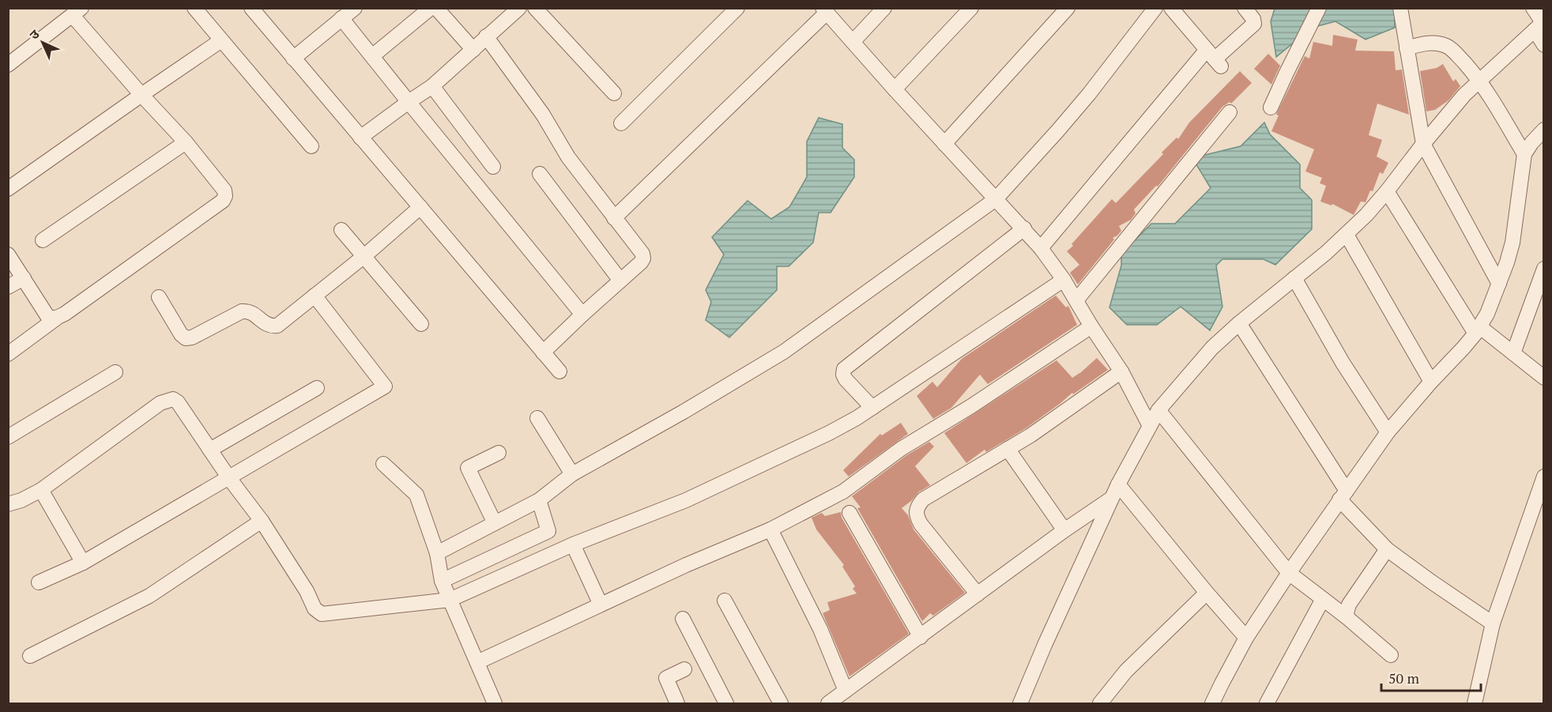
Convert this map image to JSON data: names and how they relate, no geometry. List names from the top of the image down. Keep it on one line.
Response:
{"scale_bar":"50 m","north":"top left"}
